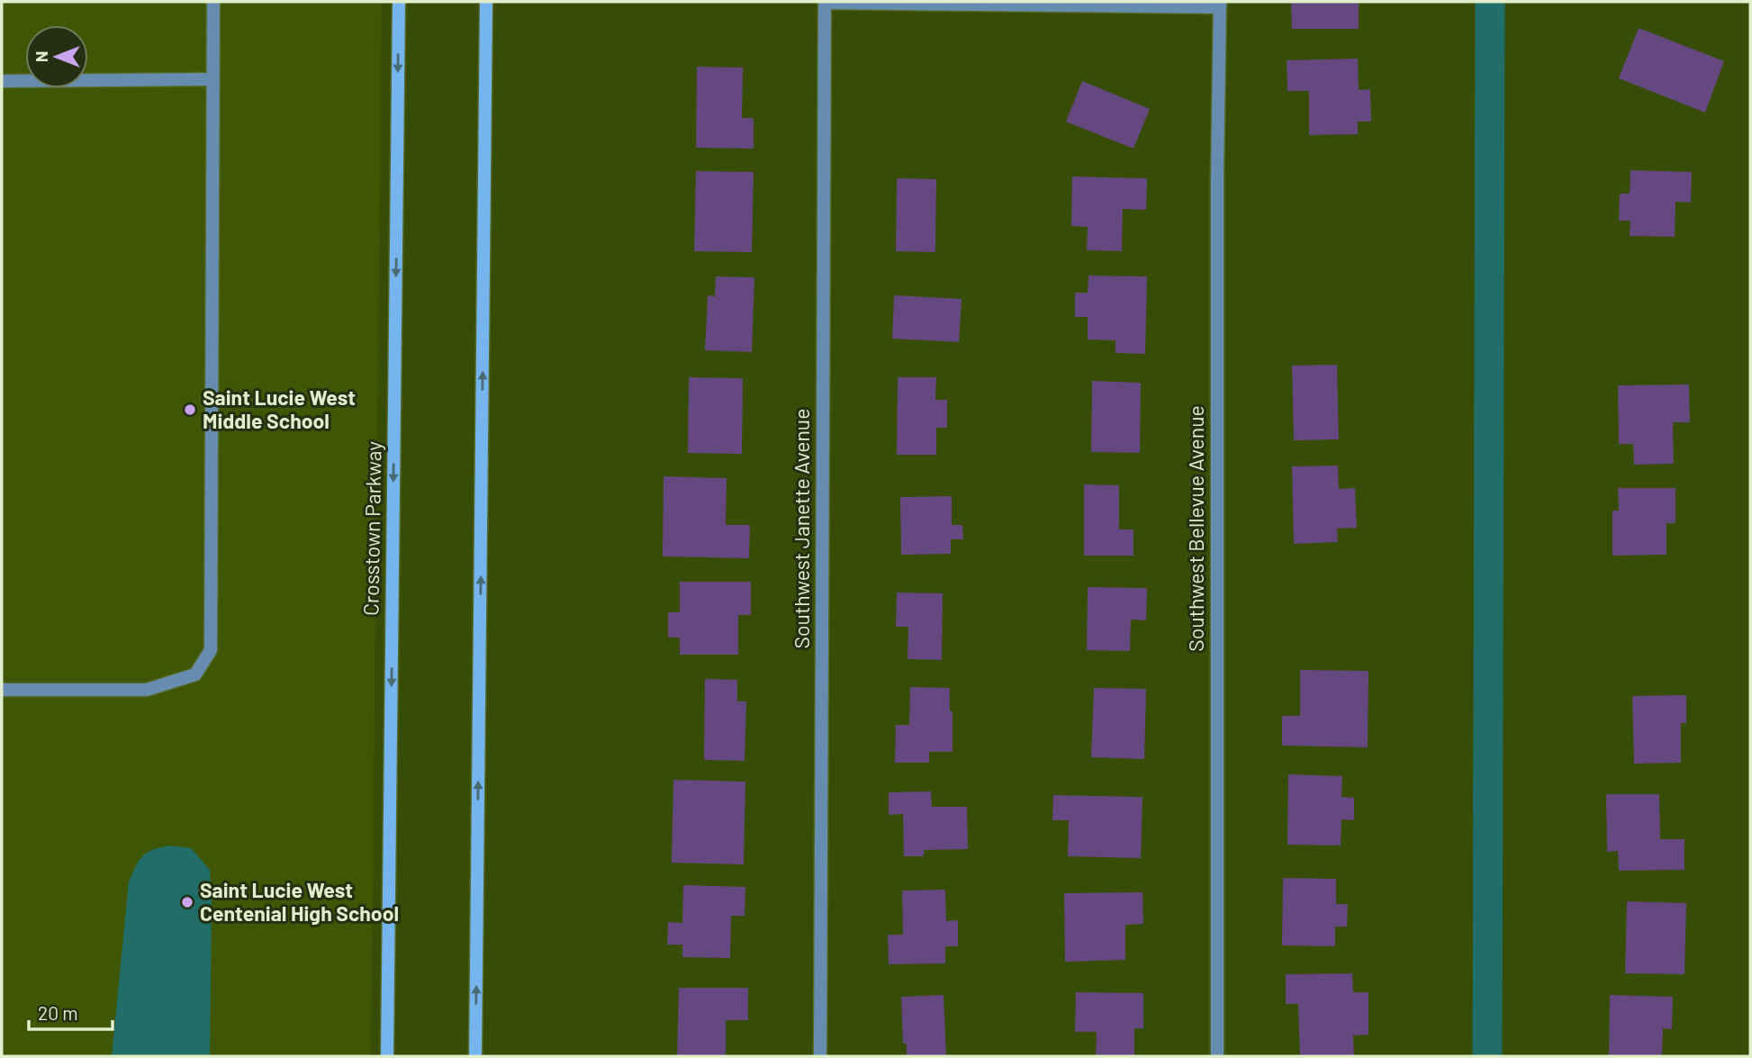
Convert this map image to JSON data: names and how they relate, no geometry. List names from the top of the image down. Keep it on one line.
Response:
{"streets":{"main road":["Crosstown Parkway"],"street":["Southwest Janette Avenue","Southwest Bellevue Avenue"]},"places":["Saint Lucie West Middle School","Saint Lucie West Centenial High School"],"scale_bar":"20 m","north":"left"}
